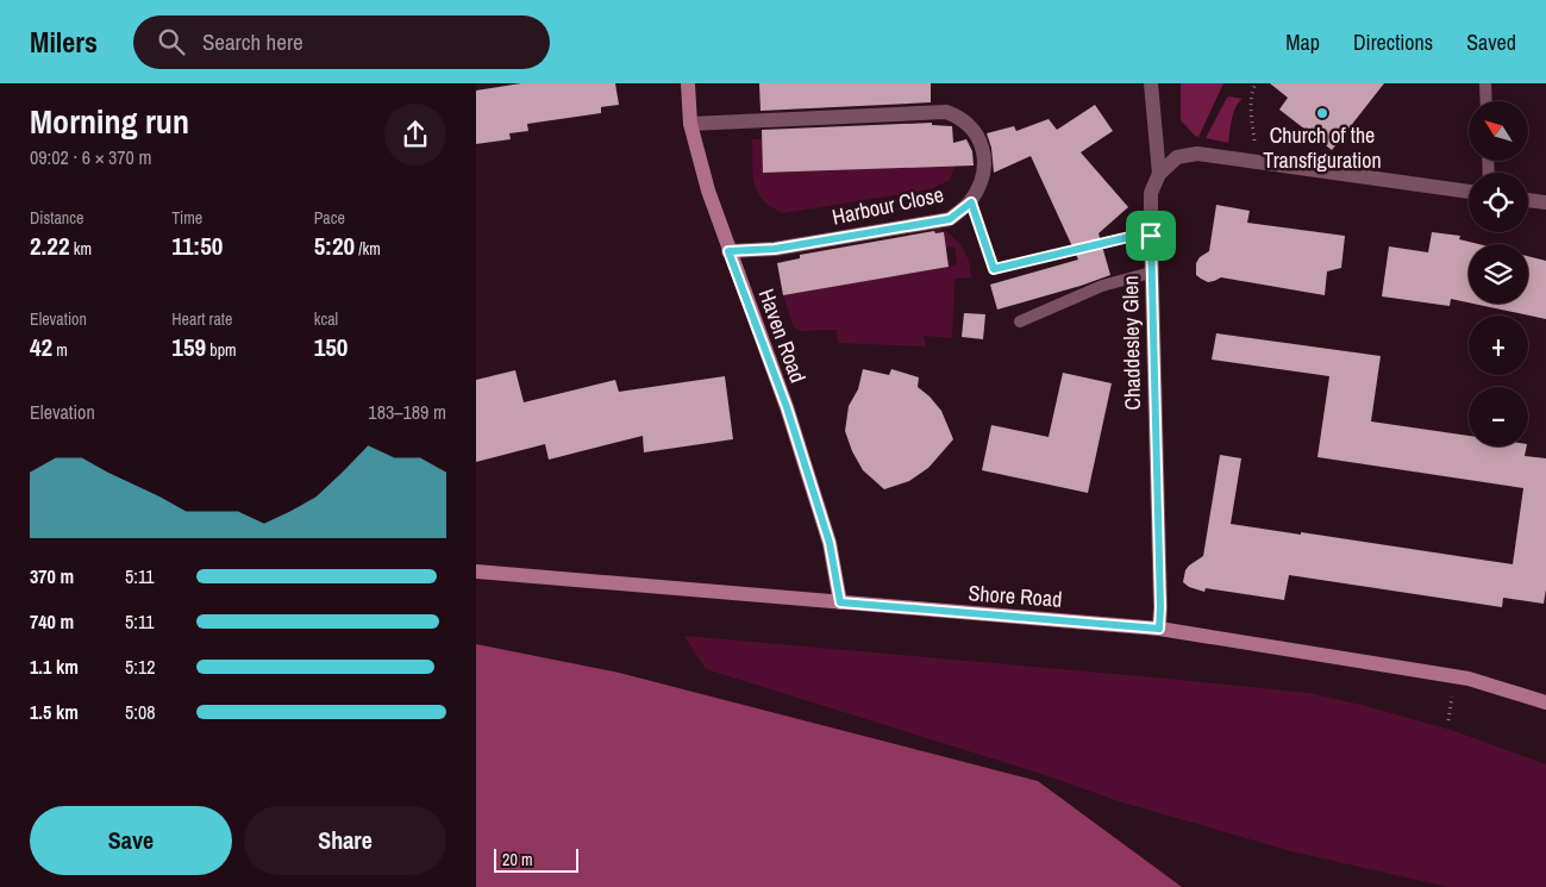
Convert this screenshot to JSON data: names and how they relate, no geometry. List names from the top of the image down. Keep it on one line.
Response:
{"streets":{"main road":["Haven Road","Shore Road"],"street":["Harbour Close","Chaddesley Glen"]},"crossings":[["Harbour Close","Haven Road"],["Haven Road","Shore Road"],["Chaddesley Glen","Shore Road"]],"places":["Church of the Transfiguration"],"scale_bar":"20 m","north":"top left","page":{"header":"Milers","search":"Search here","nav":["Map","Directions","Saved"],"heading":["Morning run","09:02 · 6 × 370 m"],"map_buttons":["+","−"],"stats":[["Distance","2.22 km"],["Time","11:50"],["Pace","5:20 /km"],["Elevation","42 m"],["Heart rate","159 bpm"],["kcal","150"]],"chart":["Elevation","183–189 m"],"list":[{"name":"370 m","note":"5:11"},{"name":"740 m","note":"5:11"},{"name":"1.1 km","note":"5:12"},{"name":"1.5 km","note":"5:08"}],"buttons":["Save","Share"],"scale":"20 m"}}
